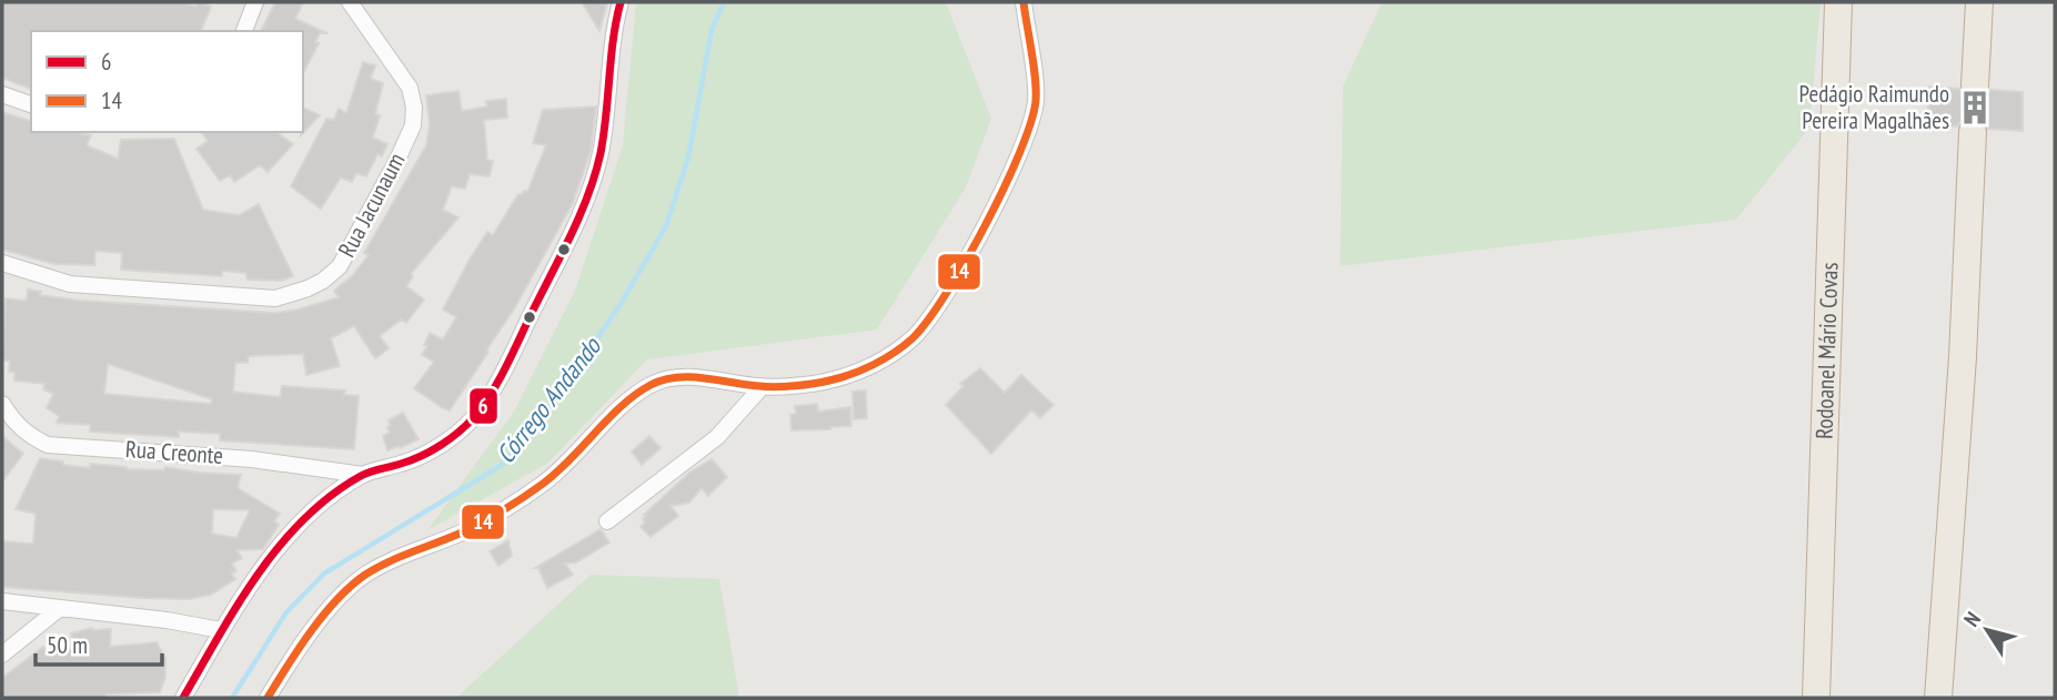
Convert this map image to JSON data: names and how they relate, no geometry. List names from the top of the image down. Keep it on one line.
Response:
{"streets":{"highway":["Rodoanel Mário Covas"],"street":["Rua Jacunaum","Rua Creonte"]},"water":["Córrego Andando"],"places":{"building":["Pedágio Raimundo Pereira Magalhães"]},"lines":["transit line 6","transit line 14"],"legend":["6","14"],"scale_bar":"50 m","north":"top left"}
